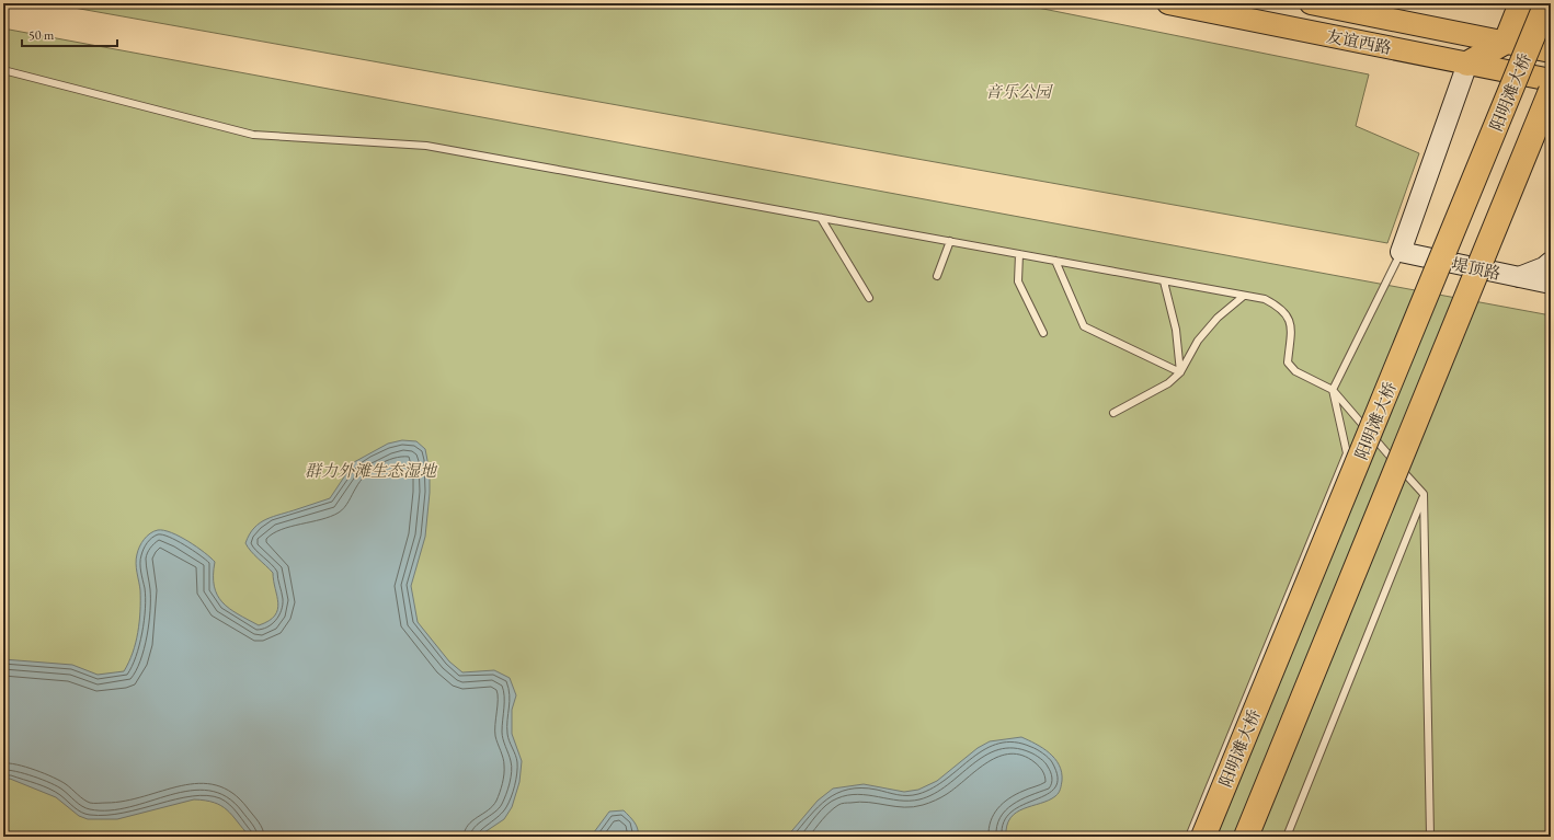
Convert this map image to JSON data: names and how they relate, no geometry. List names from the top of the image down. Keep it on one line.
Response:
{"streets":{"highway":["阳明滩大桥"],"main road":["友谊西路","堤顶路"]},"parks":["音乐公园","群力外滩生态湿地"],"scale_bar":"50 m"}
